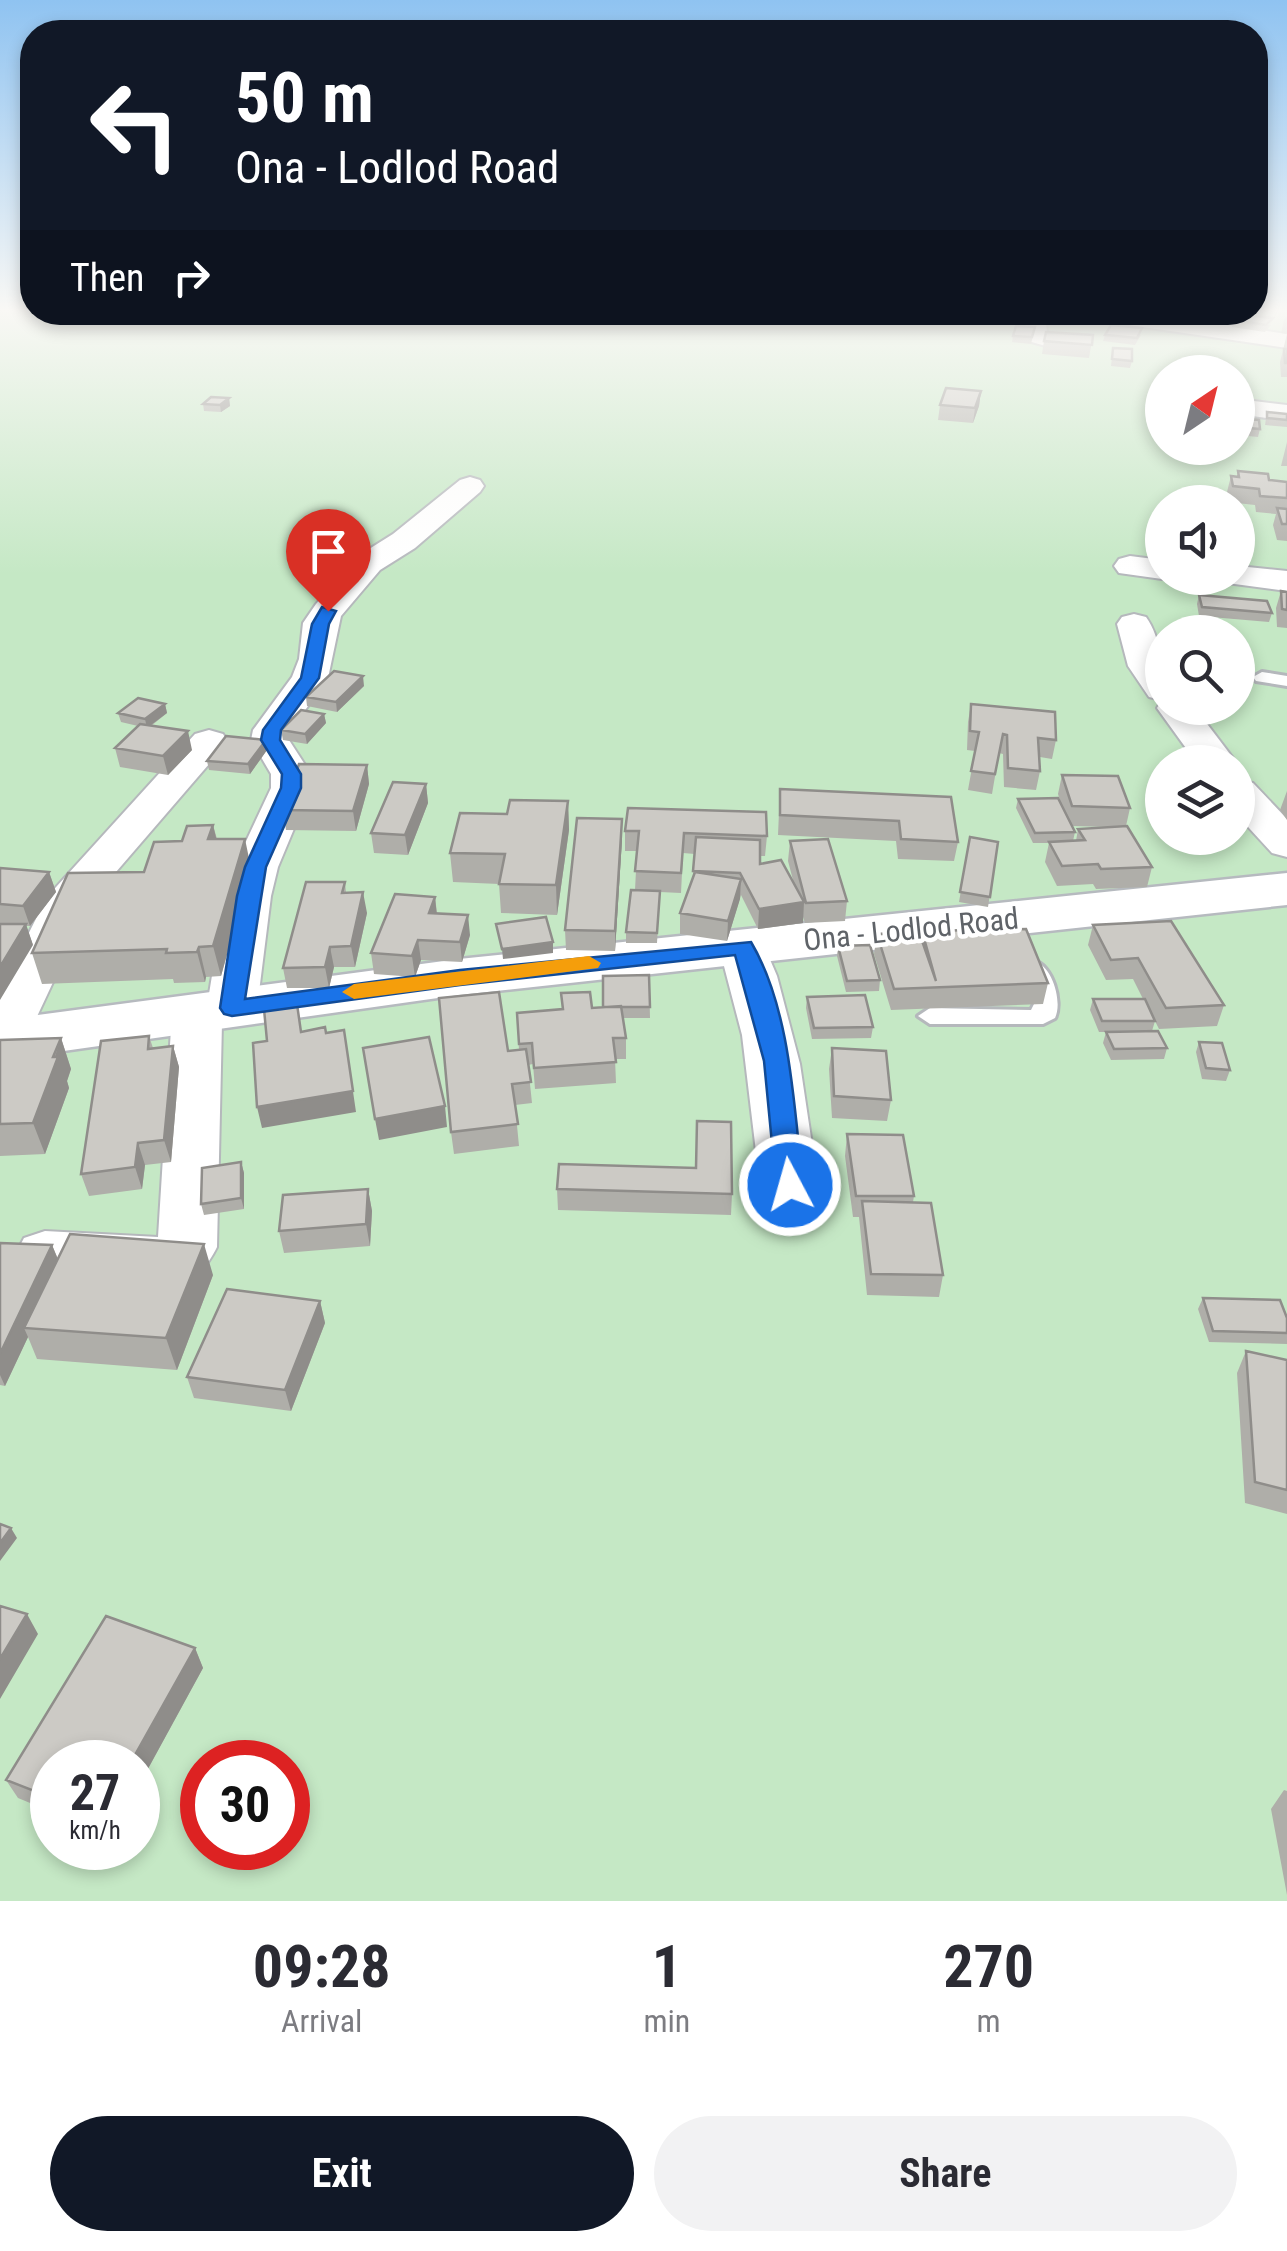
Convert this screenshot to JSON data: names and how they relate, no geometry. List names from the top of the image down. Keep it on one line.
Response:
{"streets":{"main road":["Ona - Lodlod Road"]},"north":"top right","page":{"turn":["50 m","Ona - Lodlod Road"],"then":"Then","speed":"27 km/h","limit":"30","eta":["09:28","Arrival","1","min","270","m"],"buttons":["Exit","Share"]}}
